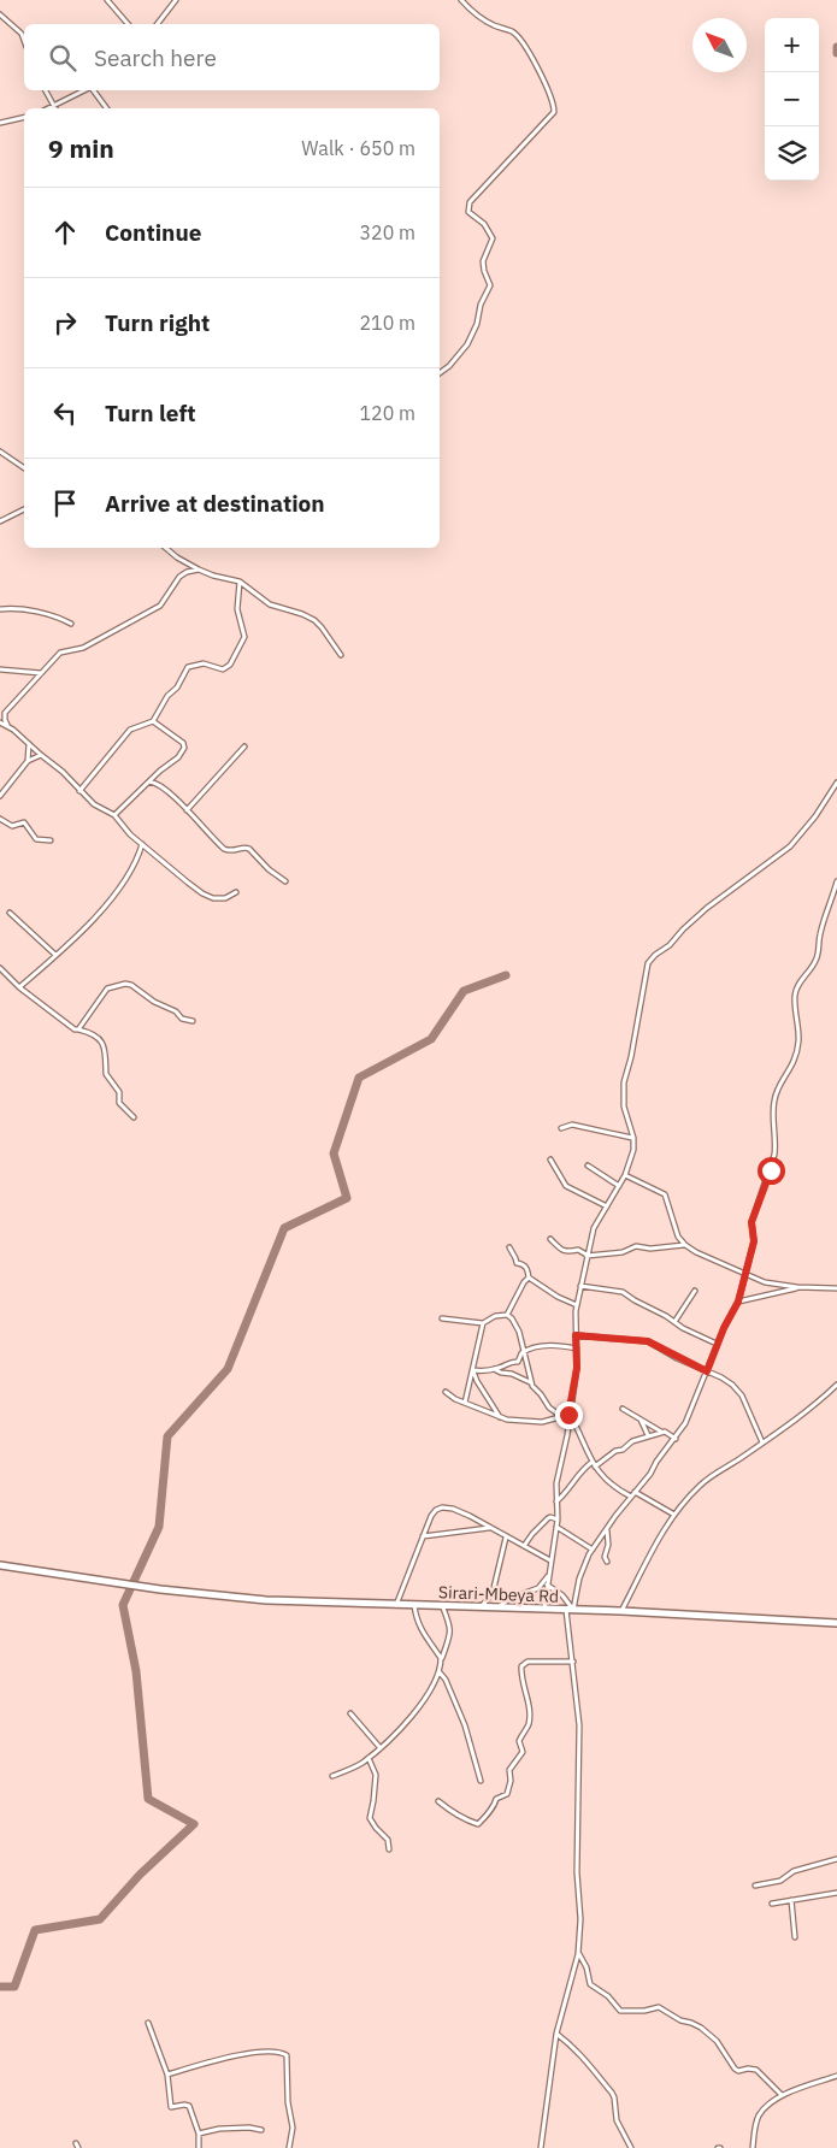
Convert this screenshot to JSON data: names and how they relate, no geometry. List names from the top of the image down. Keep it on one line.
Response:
{"streets":{"highway":["Sirari-Mbeya Rd"]},"north":"top left","page":{"map_buttons":["+","−"],"search":"Search here","heading":["9 min","Walk · 650 m"],"list":[["Continue","320 m"],["Turn right","210 m"],["Turn left","120 m"],"Arrive at destination"]}}
